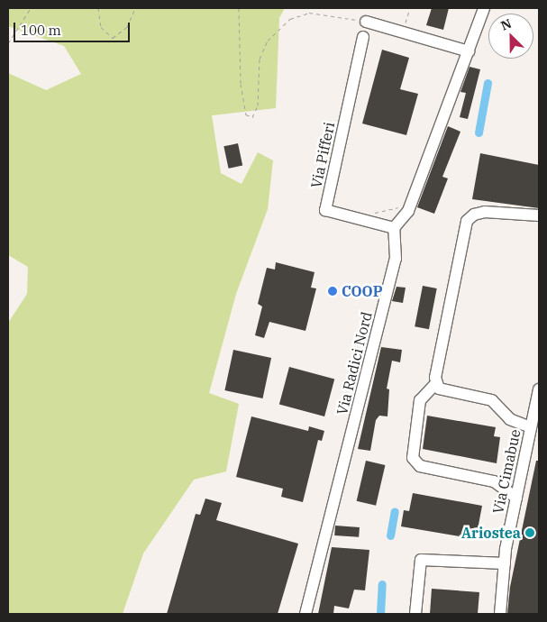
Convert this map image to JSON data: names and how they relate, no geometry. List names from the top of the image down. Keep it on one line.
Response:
{"streets":{"street":["Via Pifferi","Via Radici Nord","Via Cimabue"]},"crossings":[["Via Pifferi","Via Radici Nord"]],"places":["COOP","Ariostea"],"scale_bar":"100 m","north":"top left"}
